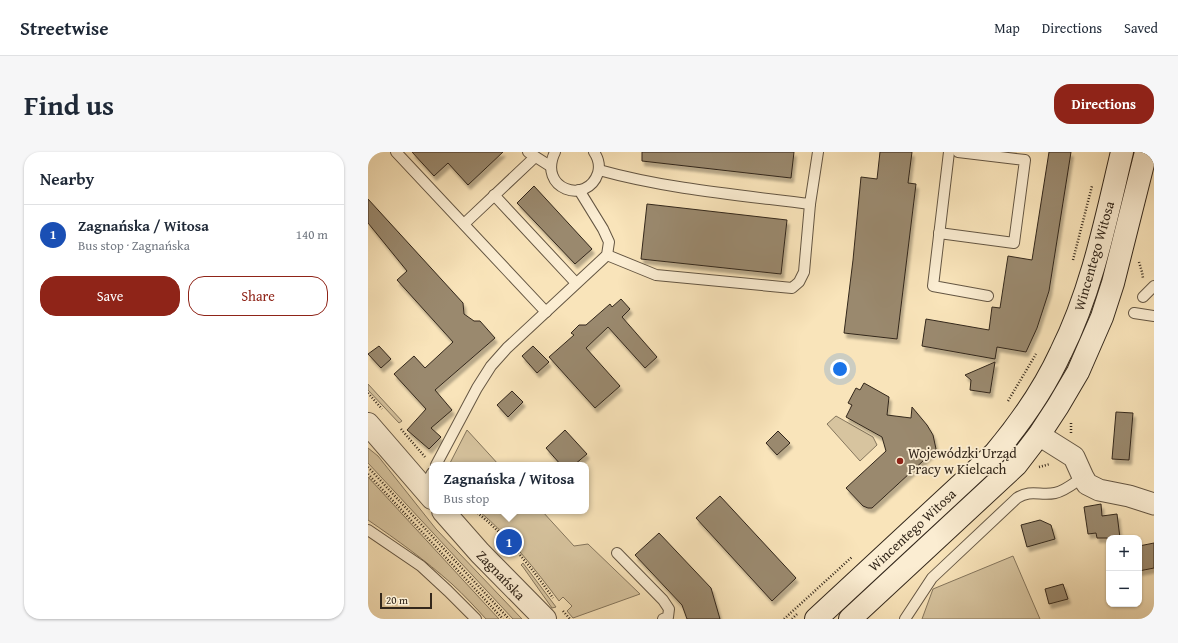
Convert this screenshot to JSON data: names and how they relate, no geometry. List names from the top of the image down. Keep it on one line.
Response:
{"streets":{"main road":["Wincentego Witosa","Zagnańska"]},"places":["Wojewódzki Urząd Pracy w Kielcach"],"scale_bar":"20 m","page":{"header":"Streetwise","nav":["Map","Directions","Saved"],"title":"Find us","buttons":["Directions",["Save","Share"]],"heading":"Nearby","list":[{"mark":"1","name":"Zagnańska / Witosa","note":"Bus stop · Zagnańska","value":"140 m"}],"popup":["Zagnańska / Witosa","Bus stop"],"pins":"1","map_buttons":["+","−"],"scale":"20 m"}}
